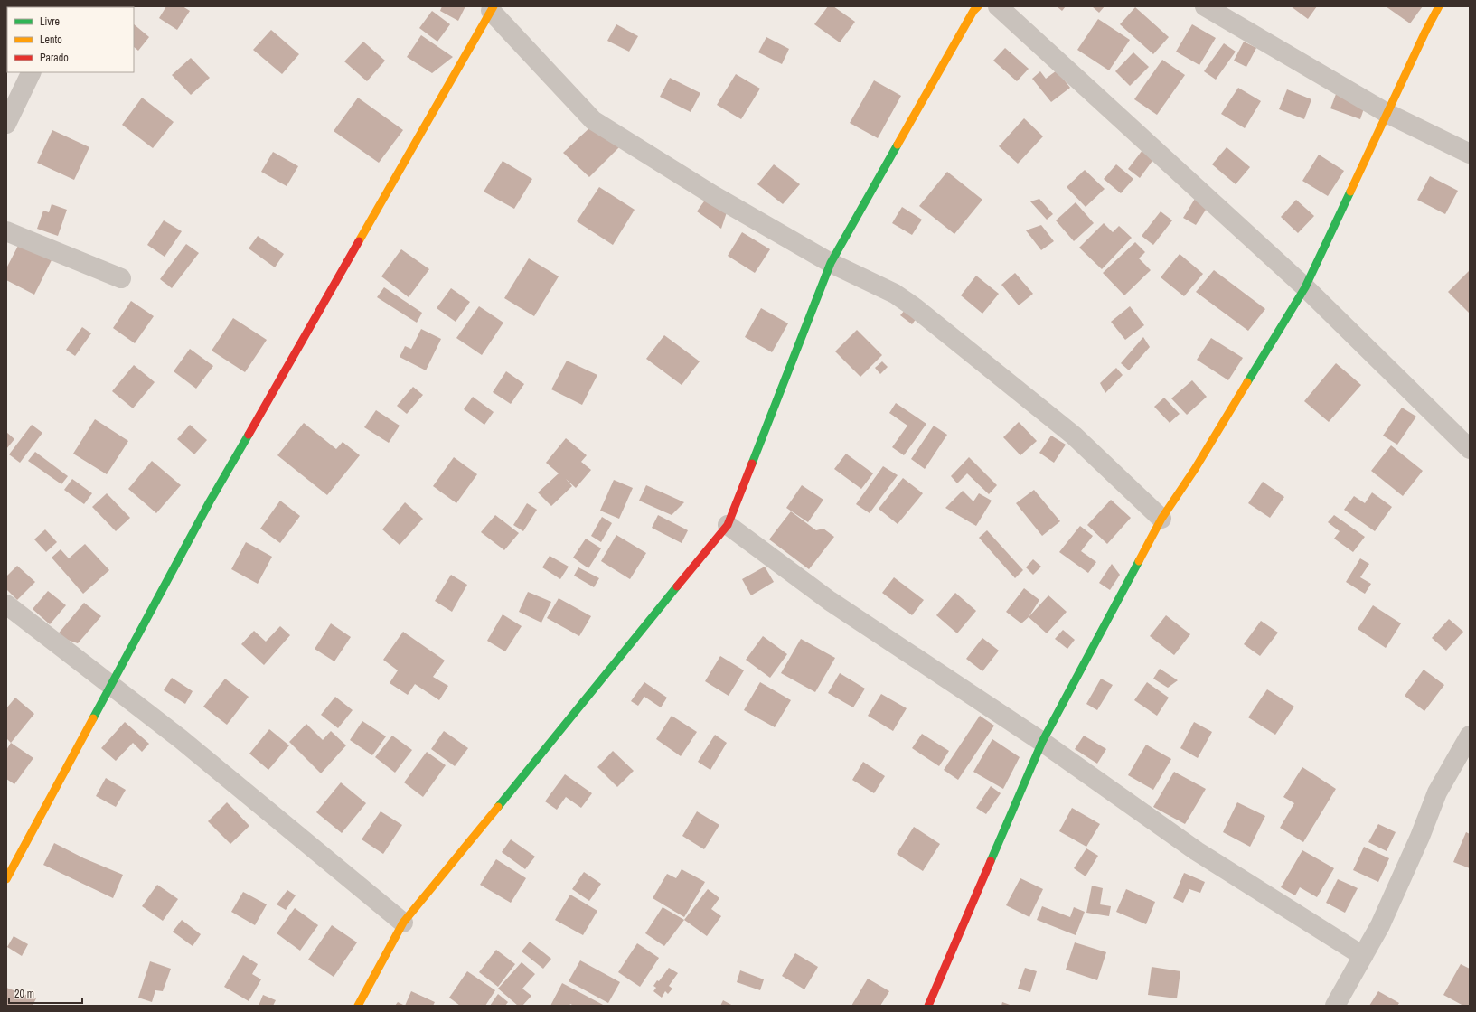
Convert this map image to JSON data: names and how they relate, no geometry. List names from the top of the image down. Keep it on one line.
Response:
{"legend":["Livre","Lento","Parado"],"scale_bar":"20 m"}
